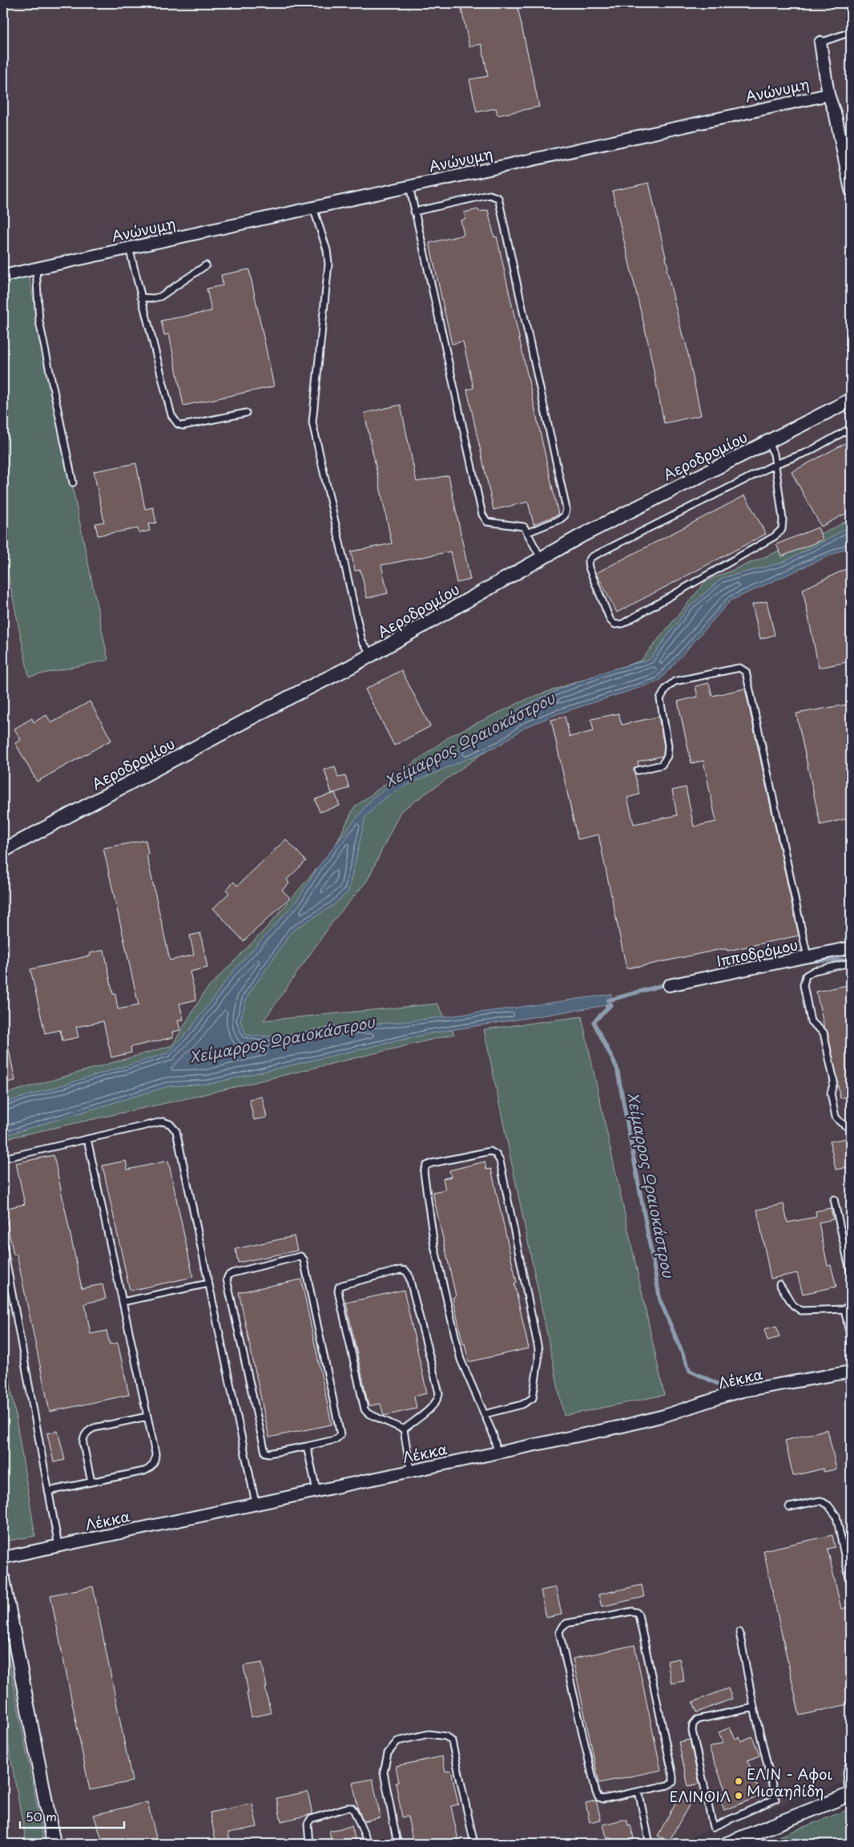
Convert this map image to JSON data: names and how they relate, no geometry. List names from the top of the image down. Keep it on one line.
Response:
{"streets":{"street":["Ανώνυμη","Αεροδρομίου","Ιπποδρόμου","Λέκκα"]},"water":["Χείμαρρος Ωραιοκάστρου"],"places":["ΕΛΙΝ - Αφοι Μισαηλίδη","ΕΛΙΝΟΙΛ"],"scale_bar":"50 m"}
